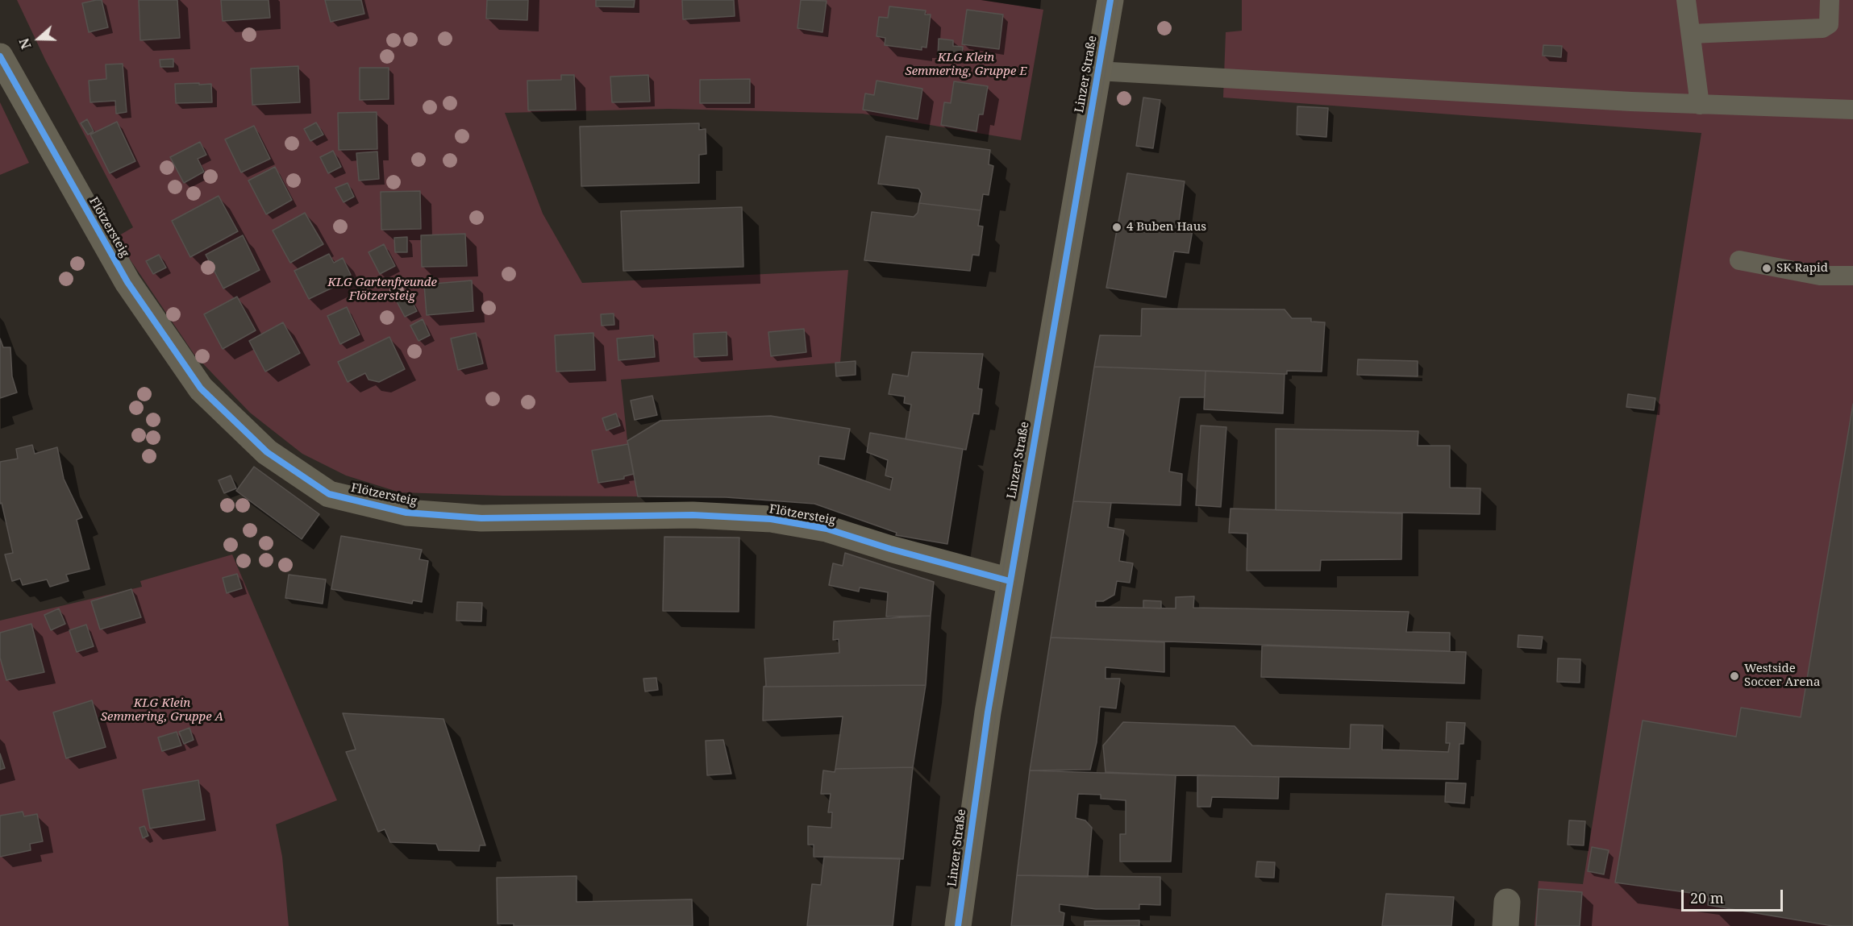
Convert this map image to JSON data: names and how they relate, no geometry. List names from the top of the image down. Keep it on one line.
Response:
{"streets":{"street":["Linzer Straße","Flötzersteig"]},"crossings":[["Linzer Straße","Flötzersteig"]],"parks":["KLG Klein Semmering, Gruppe E","KLG Gartenfreunde Flötzersteig","KLG Klein Semmering, Gruppe A"],"places":["4 Buben Haus","SK Rapid","Westside Soccer Arena"],"scale_bar":"20 m","north":"left"}
